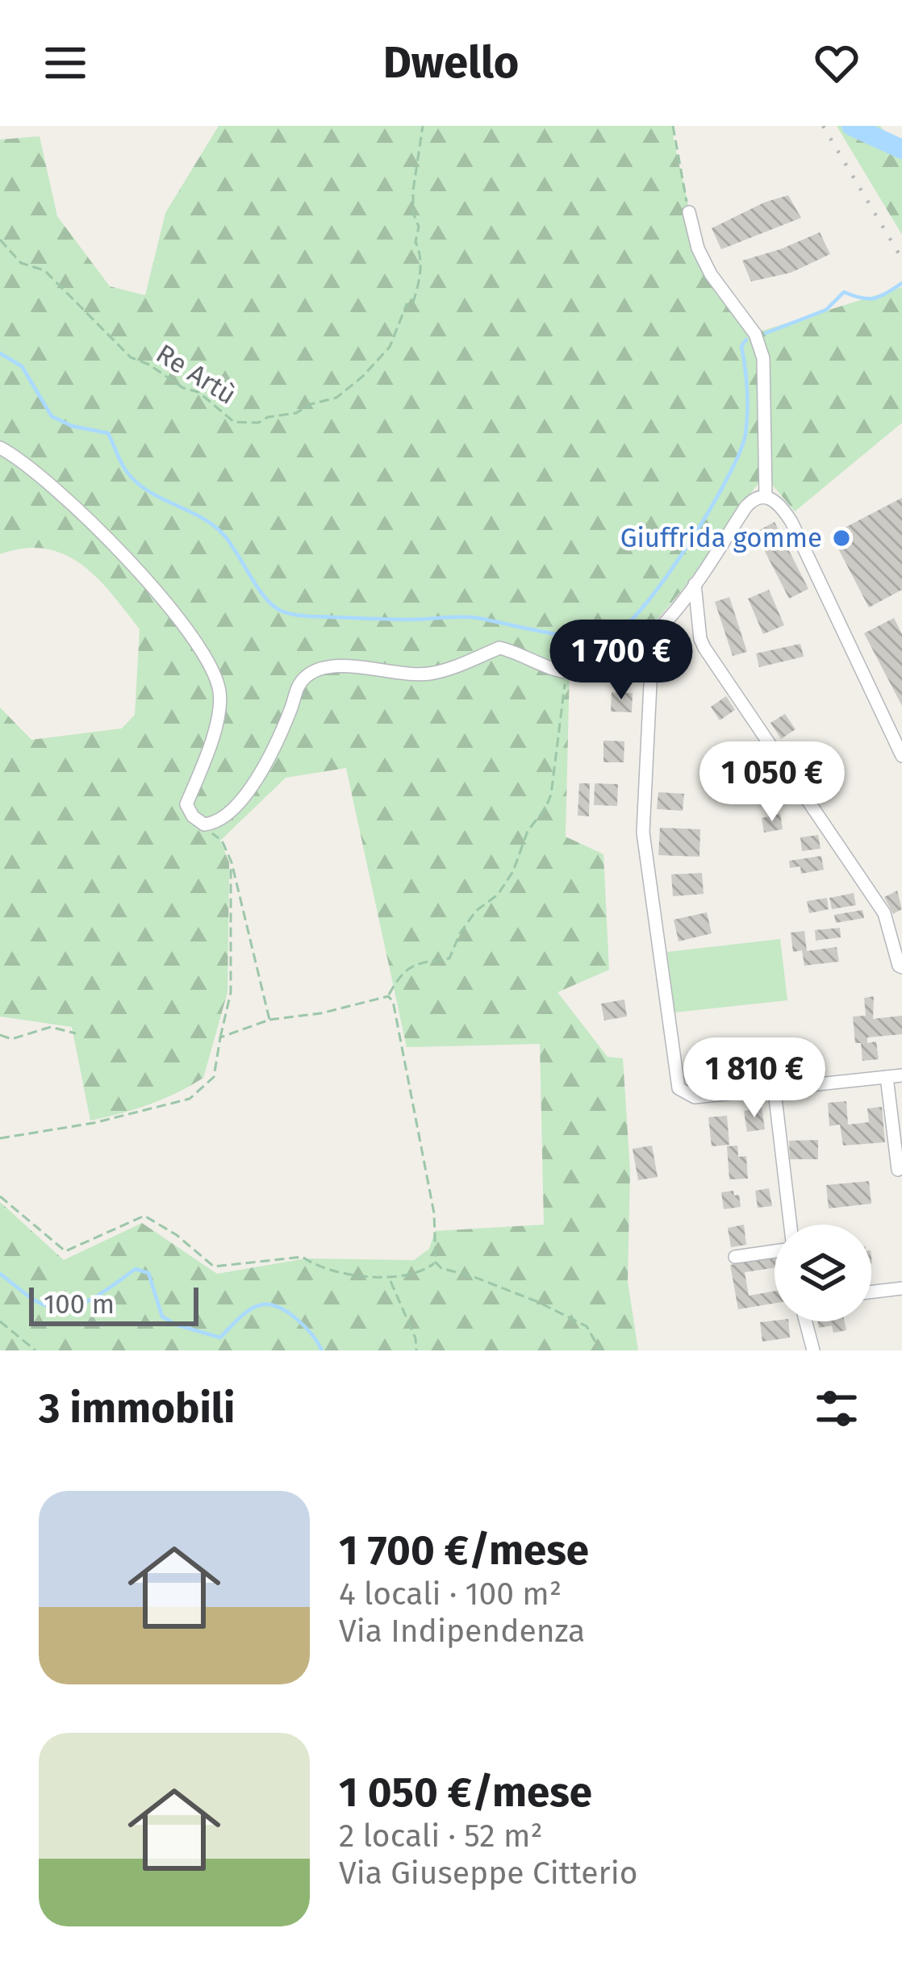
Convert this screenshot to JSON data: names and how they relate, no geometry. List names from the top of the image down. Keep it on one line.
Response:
{"streets":{"path":["Re Artù"]},"places":["Giuffrida gomme"],"scale_bar":"100 m","page":{"header":"Dwello","price":["1 700 €","1 050 €","1 810 €"],"scale":"100 m","heading":"3 immobili","list":[{"name":"1 700 €/mese","note":"4 locali · 100 m² · Via Indipendenza"},{"name":"1 050 €/mese","note":"2 locali · 52 m² · Via Giuseppe Citterio"}]}}
